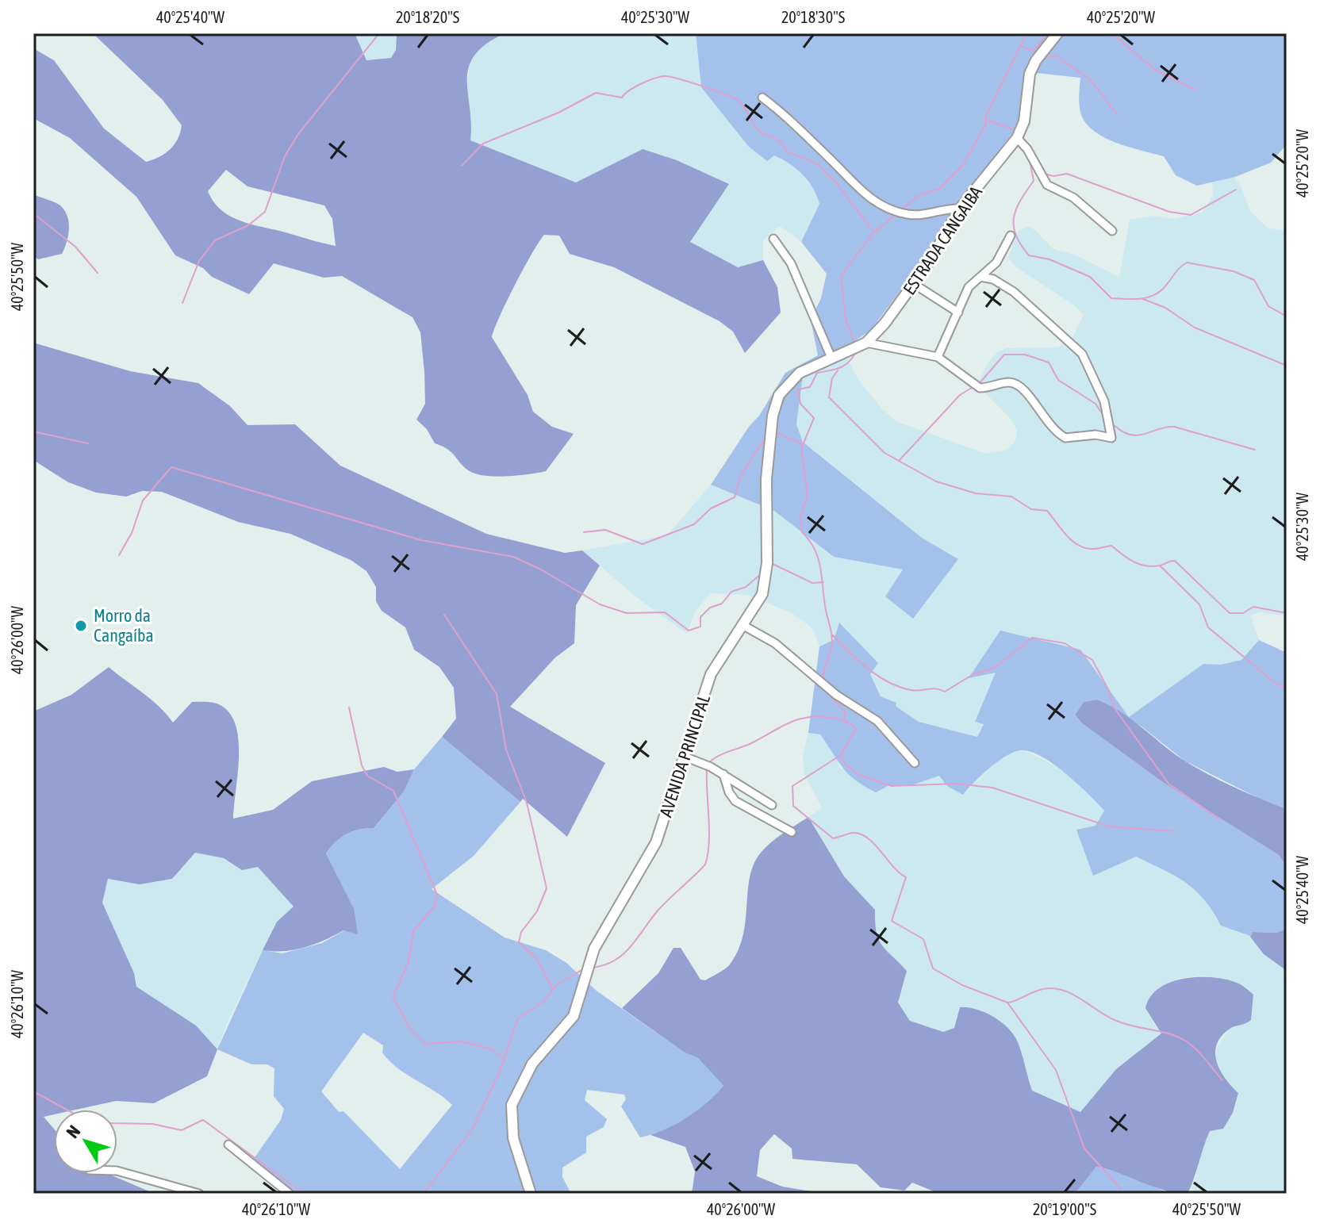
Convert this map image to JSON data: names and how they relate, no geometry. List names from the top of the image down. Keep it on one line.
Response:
{"streets":{"street":["ESTRADA CANGAIBA","AVENIDA PRINCIPAL"]},"crossings":[["ESTRADA CANGAIBA","AVENIDA PRINCIPAL"]],"places":["Morro da Cangaíba"],"north":"top left","coordinates":["40°25'40\"W","20°18'20\"S","40°25'30\"W","20°18'30\"S","40°25'20\"W","40°25'50\"W","40°26'00\"W","40°26'10\"W","20°19'00\"S"]}
